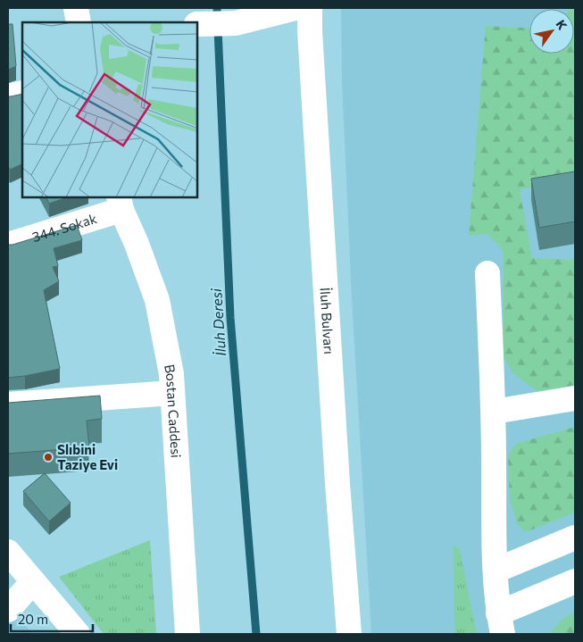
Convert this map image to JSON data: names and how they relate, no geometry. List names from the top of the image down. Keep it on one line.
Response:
{"streets":{"street":["344. Sokak","İluh Bulvarı","Bostan Caddesi"]},"crossings":[["344. Sokak","Bostan Caddesi"]],"water":["İluh Deresi"],"places":["Slıbini Taziye Evi"],"scale_bar":"20 m","north":"top right"}
